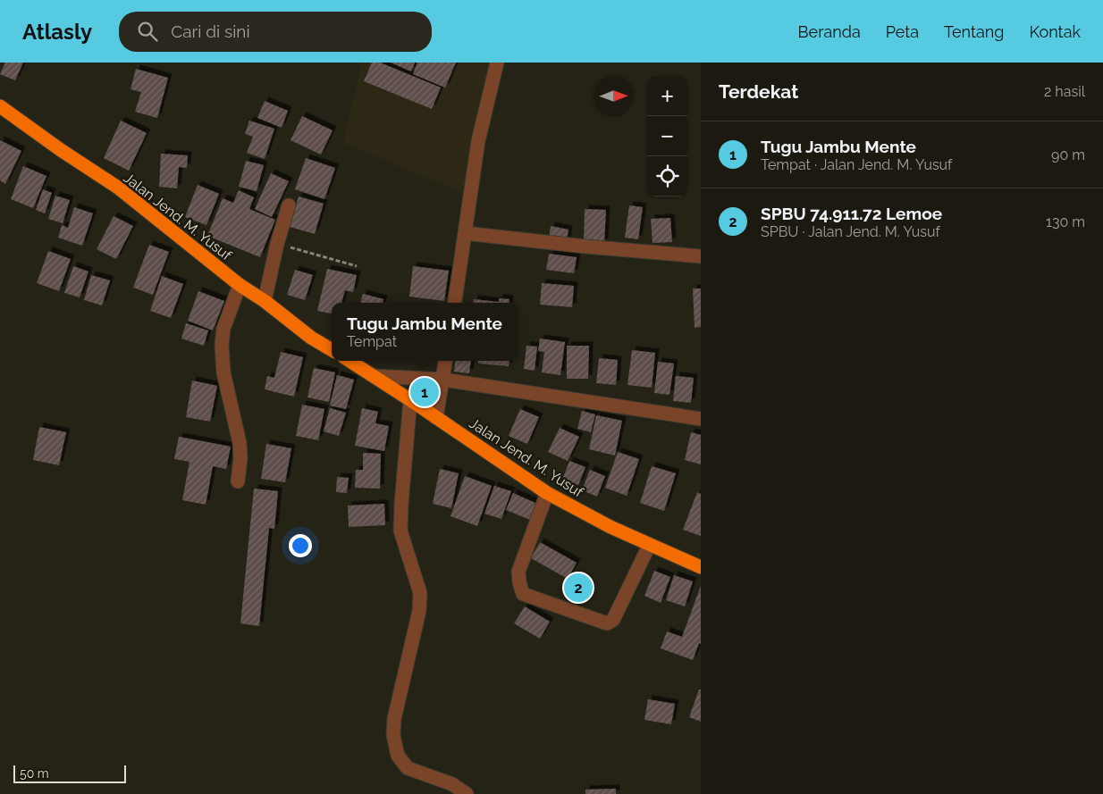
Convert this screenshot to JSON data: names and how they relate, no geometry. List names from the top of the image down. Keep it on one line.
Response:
{"streets":{"highway":["Jalan Jend. M. Yusuf"]},"scale_bar":"50 m","north":"right","page":{"header":"Atlasly","search":"Cari di sini","nav":["Beranda","Peta","Tentang","Kontak"],"heading":["Terdekat","2 hasil"],"map_buttons":["+","−"],"list":[{"mark":"1","name":"Tugu Jambu Mente","note":"Tempat · Jalan Jend. M. Yusuf","value":"90 m"},{"mark":"2","name":"SPBU 74.911.72 Lemoe","note":"SPBU · Jalan Jend. M. Yusuf","value":"130 m"}],"popup":["Tugu Jambu Mente","Tempat"],"pins":["1","2"],"scale":"50 m"}}
